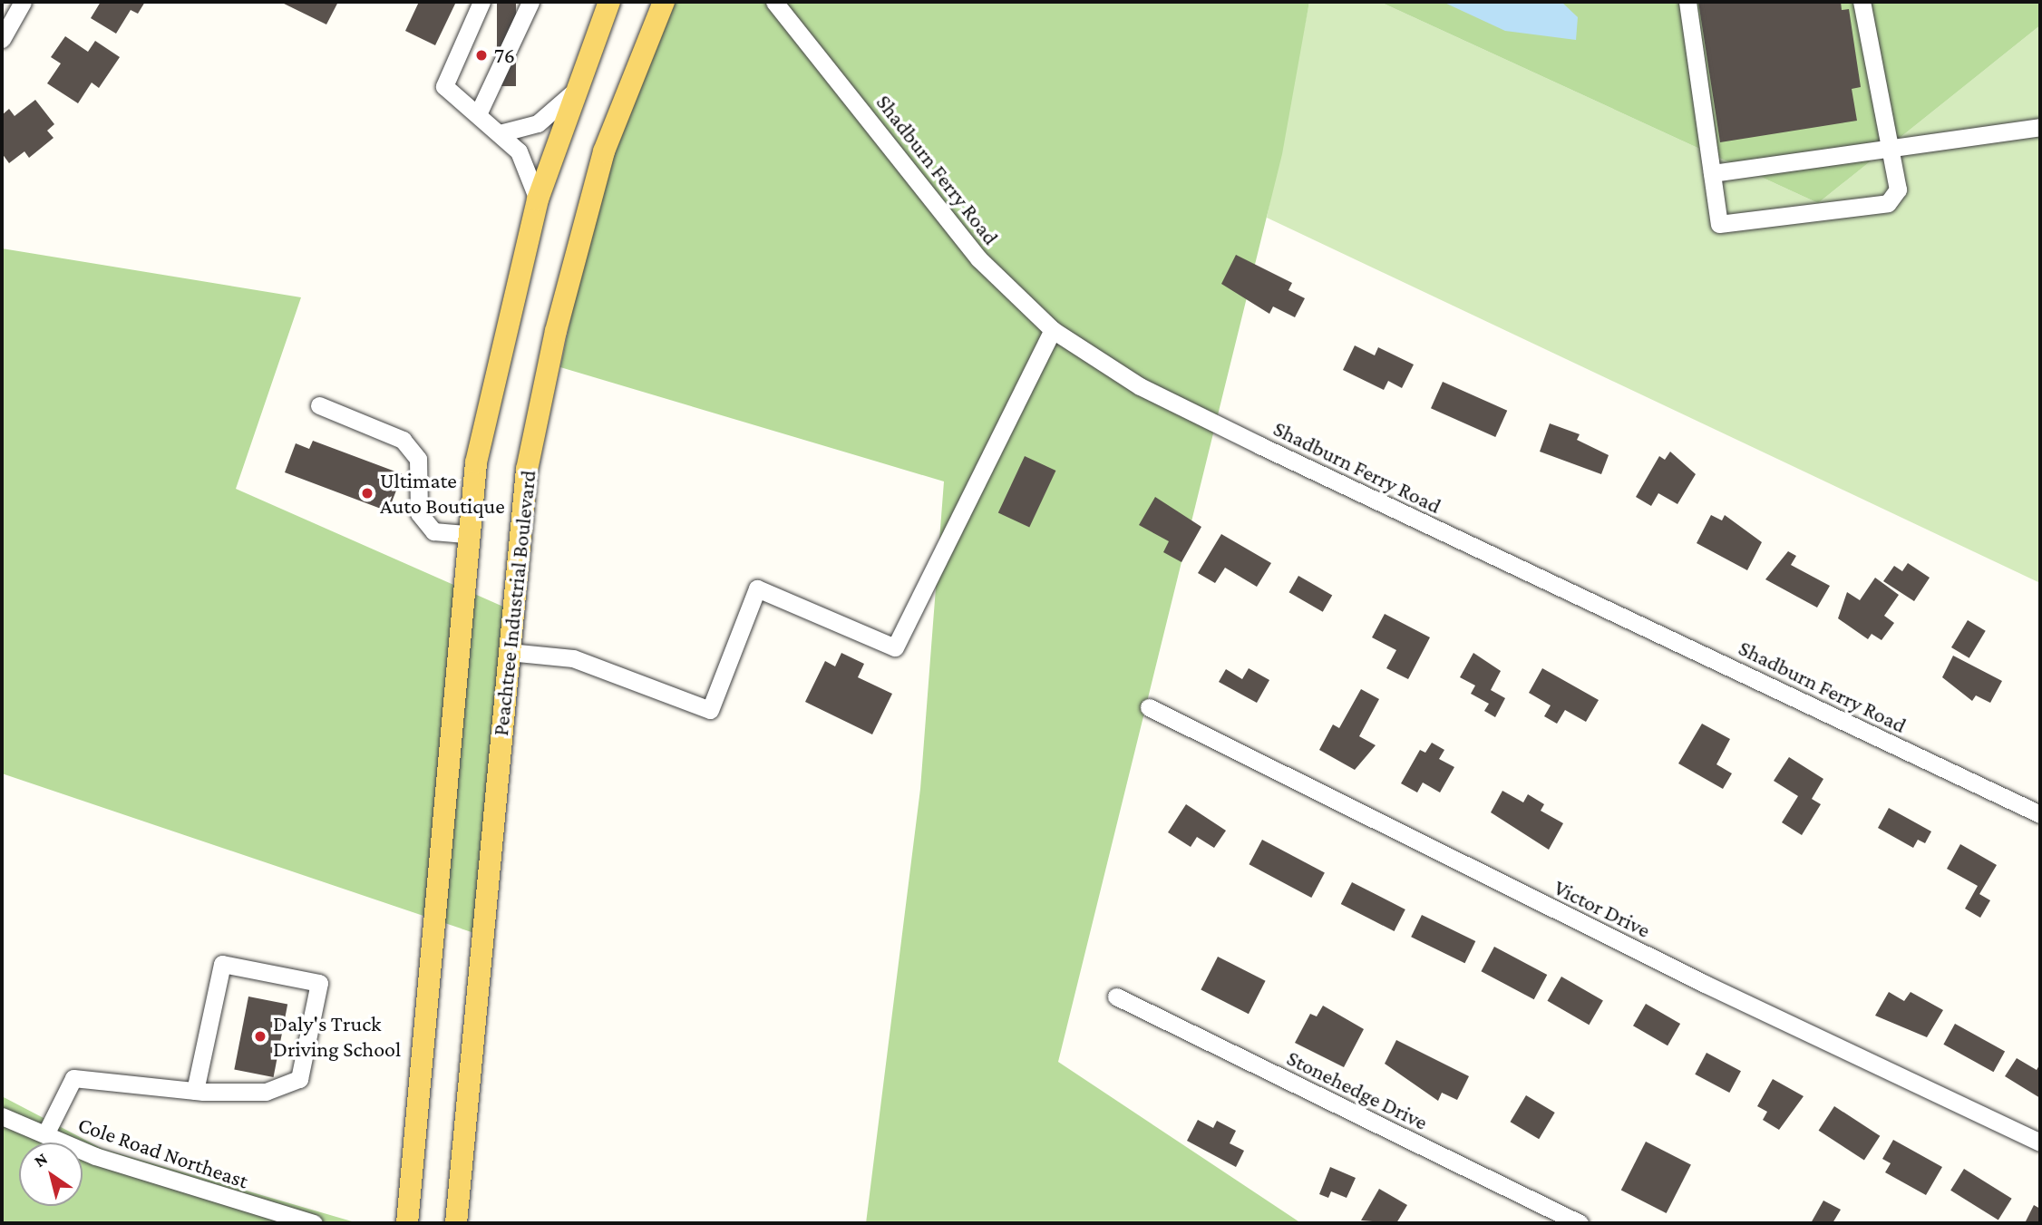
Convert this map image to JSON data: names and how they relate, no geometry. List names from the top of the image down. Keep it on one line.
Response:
{"streets":{"main road":["Peachtree Industrial Boulevard"],"street":["Shadburn Ferry Road","Victor Drive","Stonehedge Drive","Cole Road Northeast"]},"places":["76","Ultimate Auto Boutique","Daly's Truck Driving School"],"north":"top left"}
